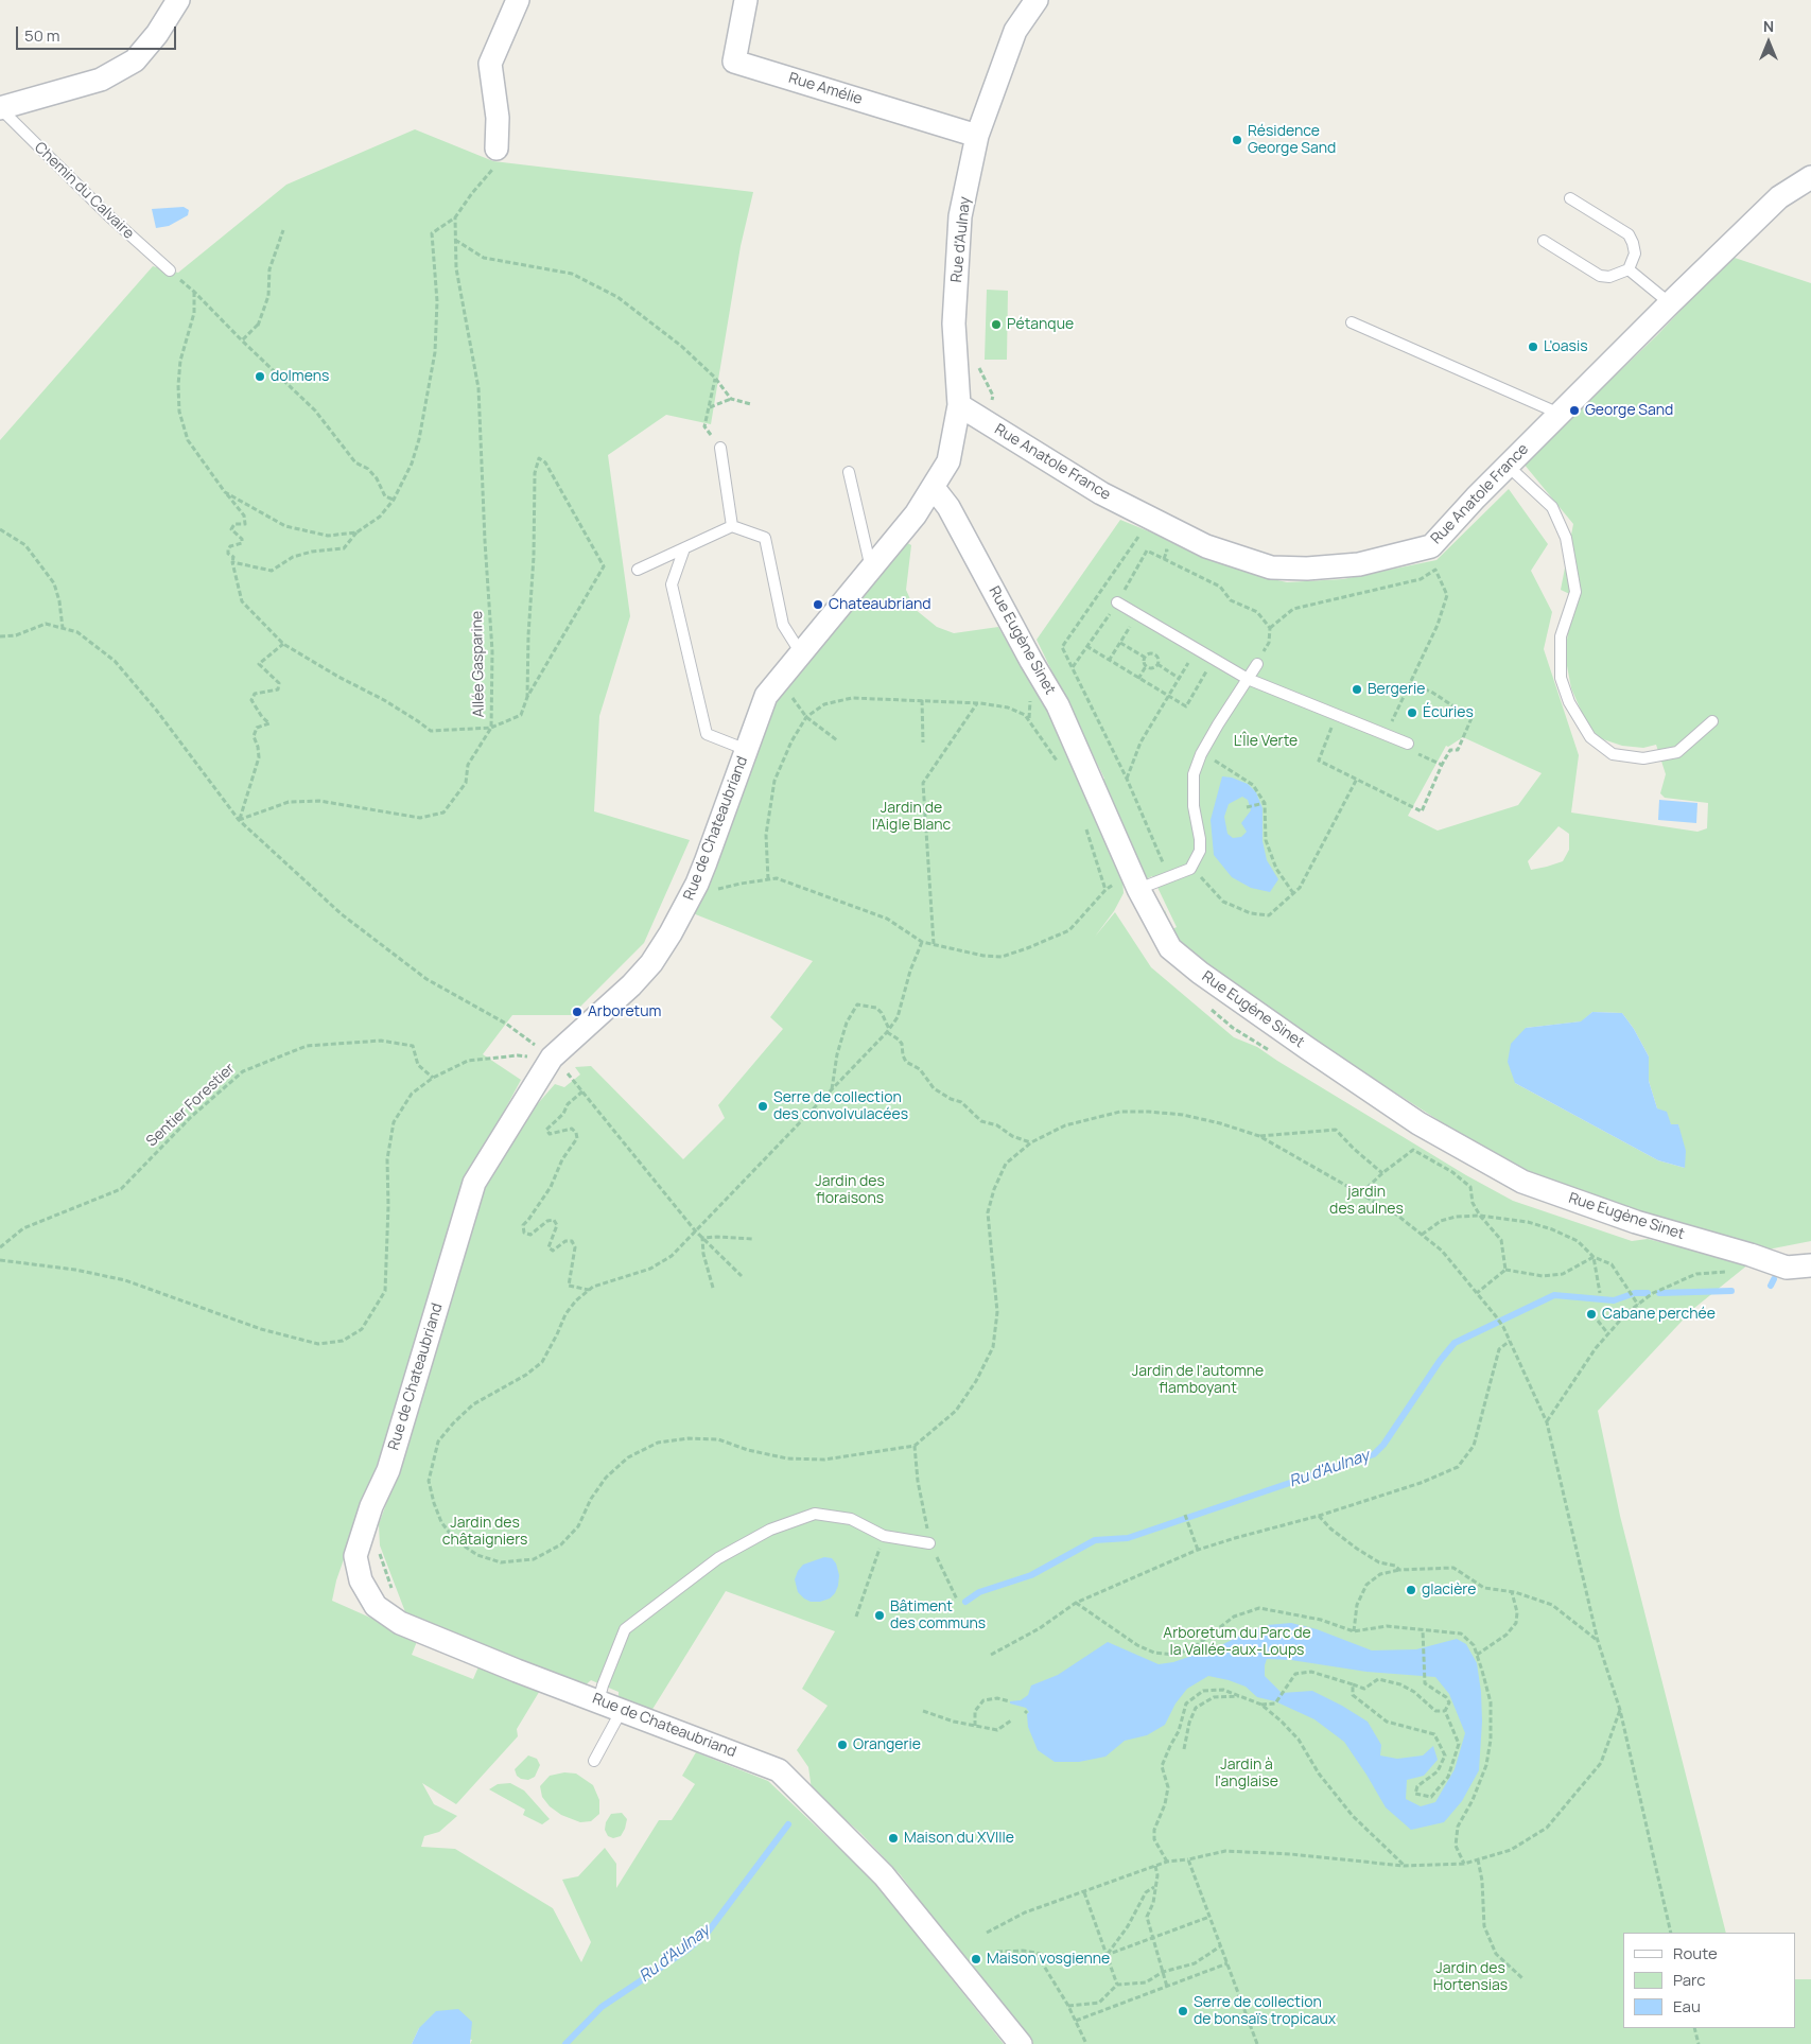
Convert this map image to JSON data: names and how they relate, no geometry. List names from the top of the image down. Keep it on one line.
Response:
{"streets":{"street":["Rue Amélie","Rue d'Aulnay","Rue Anatole France","Rue Eugène Sinet","Rue de Chateaubriand"],"lane":["Chemin du Calvaire"],"path":["Allée Gasparine","Sentier Forestier"]},"crossings":[["Rue Amélie","Rue d'Aulnay"],["Rue d'Aulnay","Rue Anatole France"],["Rue d'Aulnay","Rue Eugène Sinet"],["Rue d'Aulnay","Rue de Chateaubriand"],["Rue Eugène Sinet","Rue de Chateaubriand"]],"water":["Ru d'Aulnay"],"parks":["L'Île Verte","Jardin de l’Aigle Blanc","Jardin des floraisons","jardin des aulnes","Jardin de l'automne flamboyant","Jardin des châtaigniers","Arboretum du Parc de la Vallée-aux-Loups","Jardin à l'anglaise","Jardin des Hortensias"],"places":["Résidence George Sand","Pétanque","L'oasis","dolmens","George Sand","Chateaubriand","Bergerie","Écuries","Arboretum","Serre de collection des convolvulacées","Cabane perchée","glacière","Bâtiment des communs","Orangerie","Maison du XVIIIe","Maison vosgienne","Serre de collection de bonsaïs tropicaux"],"legend":["Route","Parc","Eau"],"scale_bar":"50 m","north":"top"}
